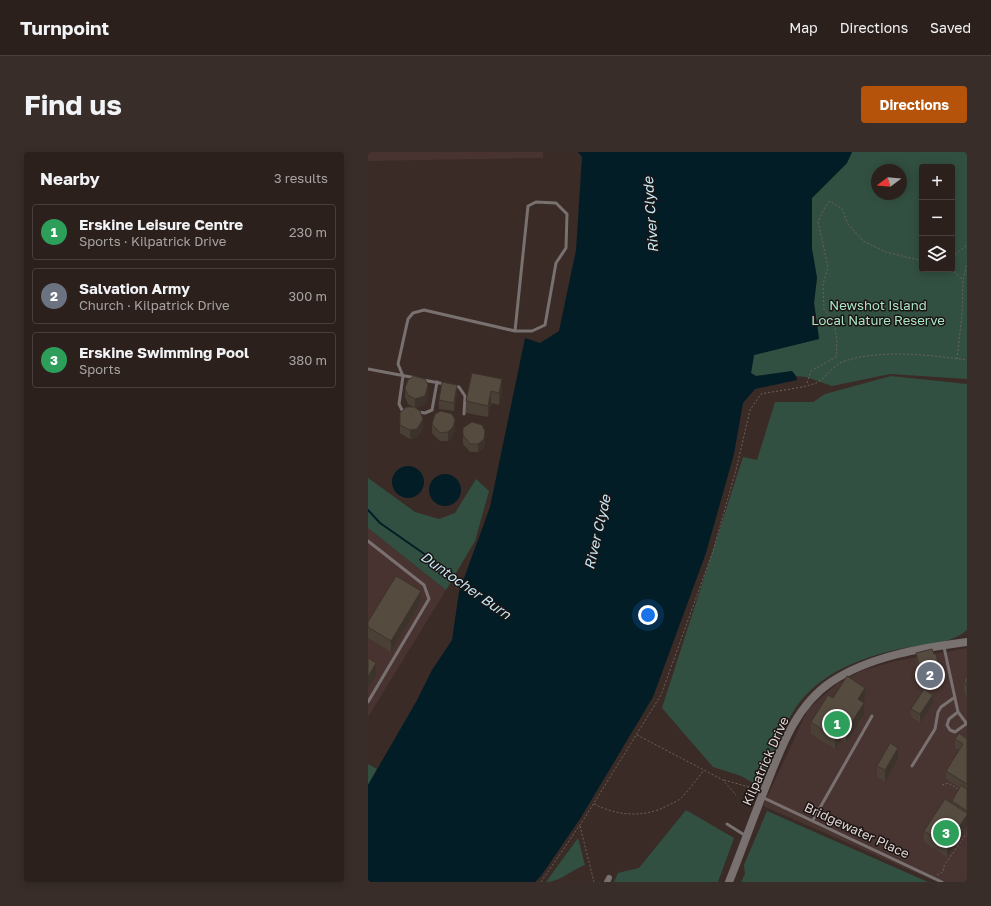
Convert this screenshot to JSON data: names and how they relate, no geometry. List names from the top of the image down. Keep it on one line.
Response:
{"streets":{"street":["Kilpatrick Drive"],"lane":["Bridgewater Place"]},"crossings":[["Kilpatrick Drive","Bridgewater Place"]],"water":["River Clyde","Duntocher Burn"],"parks":["Newshot Island Local Nature Reserve"],"north":"left","page":{"header":"Turnpoint","nav":["Map","Directions","Saved"],"buttons":"Directions","title":"Find us","heading":["Nearby","3 results"],"map_buttons":["+","−"],"list":[{"mark":"1","name":"Erskine Leisure Centre","note":"Sports · Kilpatrick Drive","value":"230 m"},{"mark":"2","name":"Salvation Army","note":"Church · Kilpatrick Drive","value":"300 m"},{"mark":"3","name":"Erskine Swimming Pool","note":"Sports","value":"380 m"}],"pins":["2","1","3"]}}
